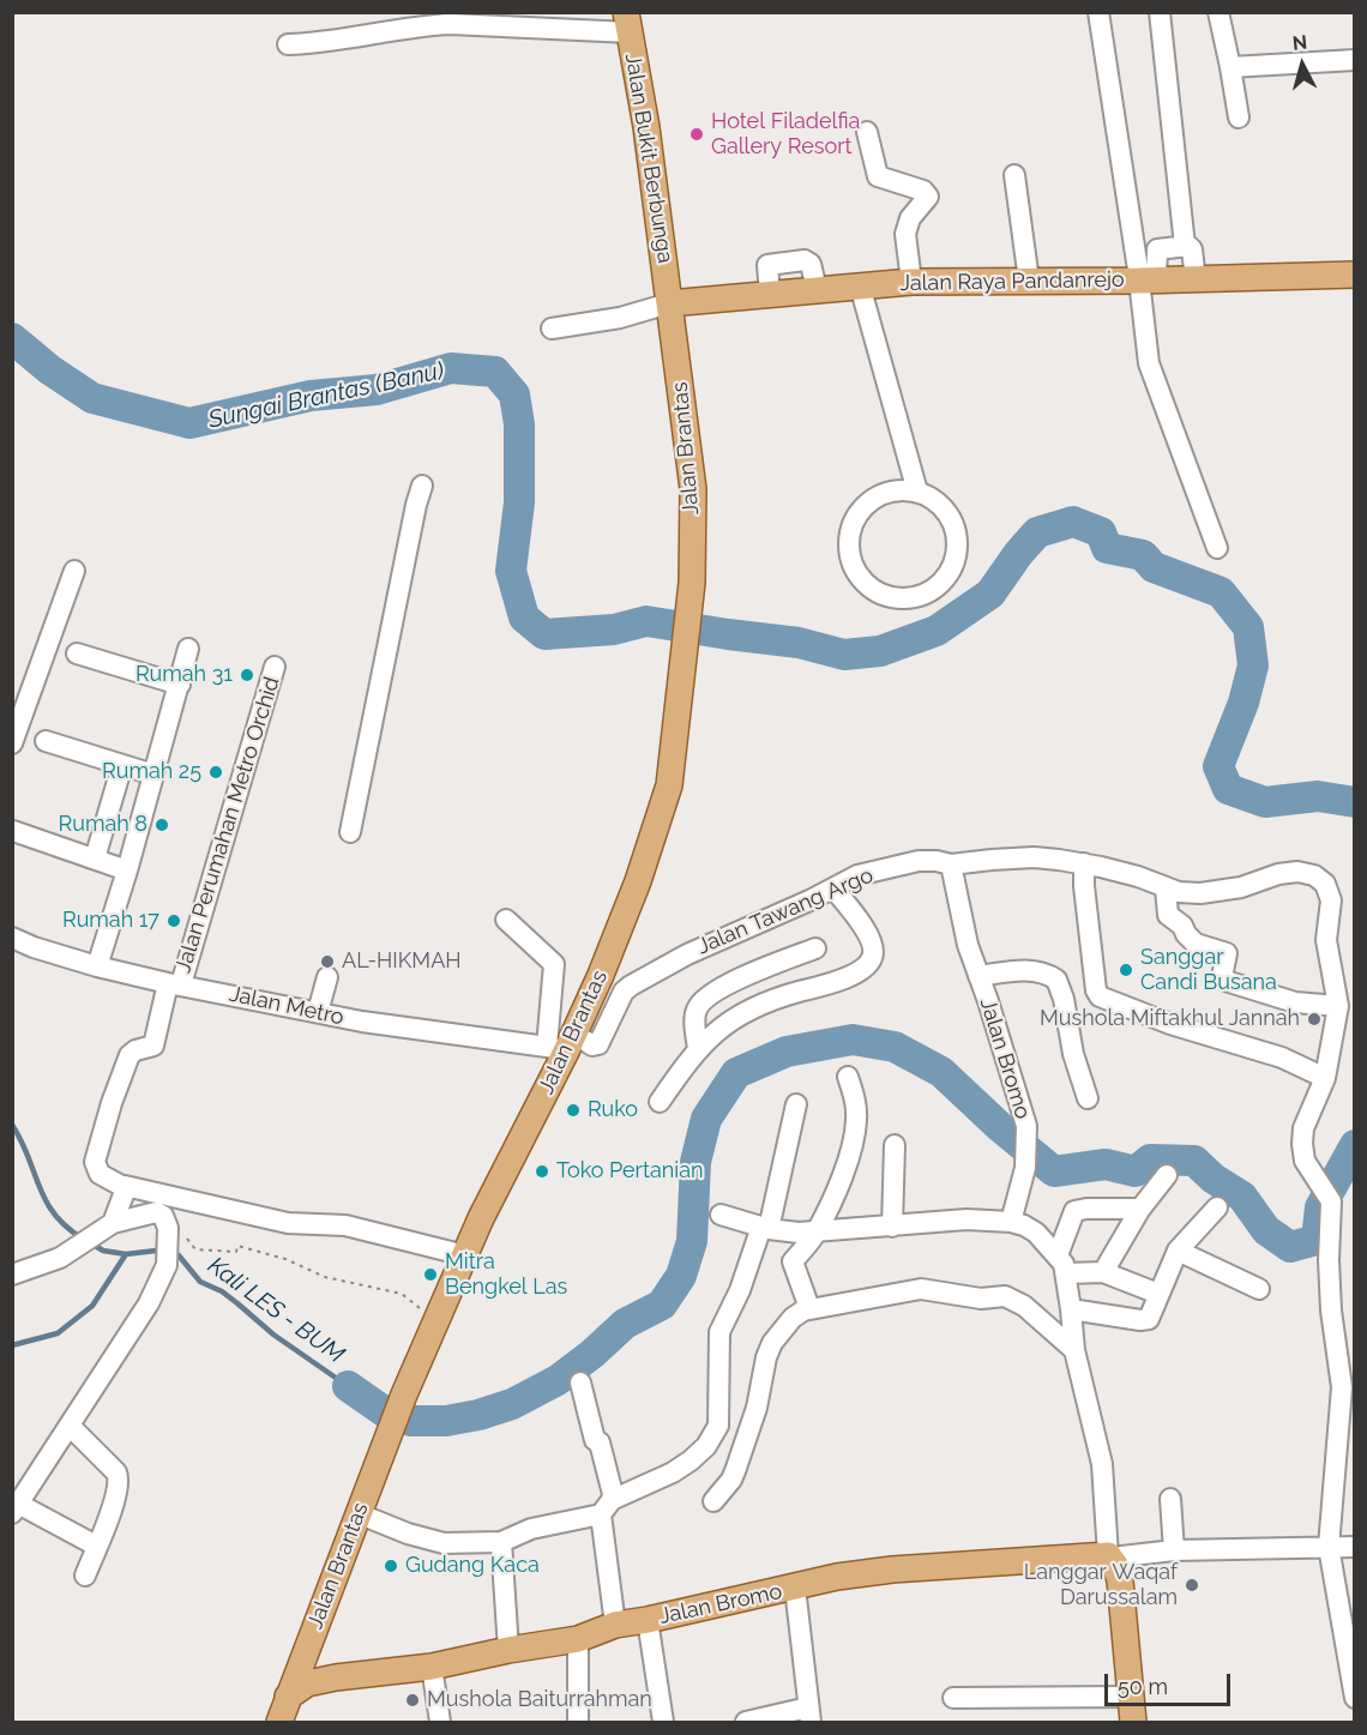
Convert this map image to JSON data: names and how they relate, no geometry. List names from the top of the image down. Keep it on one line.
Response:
{"streets":{"main road":["Jalan Bukit Berbunga","Jalan Raya Pandanrejo","Jalan Brantas","Jalan Bromo"],"street":["Jalan Perumahan Metro Orchid","Jalan Tawang Argo","Jalan Metro"]},"crossings":[["Jalan Bukit Berbunga","Jalan Raya Pandanrejo"],["Jalan Bukit Berbunga","Jalan Brantas"],["Jalan Raya Pandanrejo","Jalan Brantas"],["Jalan Brantas","Jalan Tawang Argo"],["Jalan Brantas","Jalan Metro"],["Jalan Brantas","Jalan Bromo"],["Jalan Perumahan Metro Orchid","Jalan Metro"],["Jalan Tawang Argo","Jalan Metro"],["Jalan Tawang Argo","Jalan Bromo"]],"water":["Sungai Brantas (Banu)","Kali LES - BUM"],"places":["Hotel Filadelfia Gallery Resort","Rumah 31","Rumah 25","Rumah 8","Rumah 17","AL-HIKMAH","Sanggar Candi Busana","Mushola Miftakhul Jannah","Ruko","Toko Pertanian","Mitra Bengkel Las","Gudang Kaca","Langgar Waqaf Darussalam","Mushola Baiturrahman"],"scale_bar":"50 m","north":"top"}
